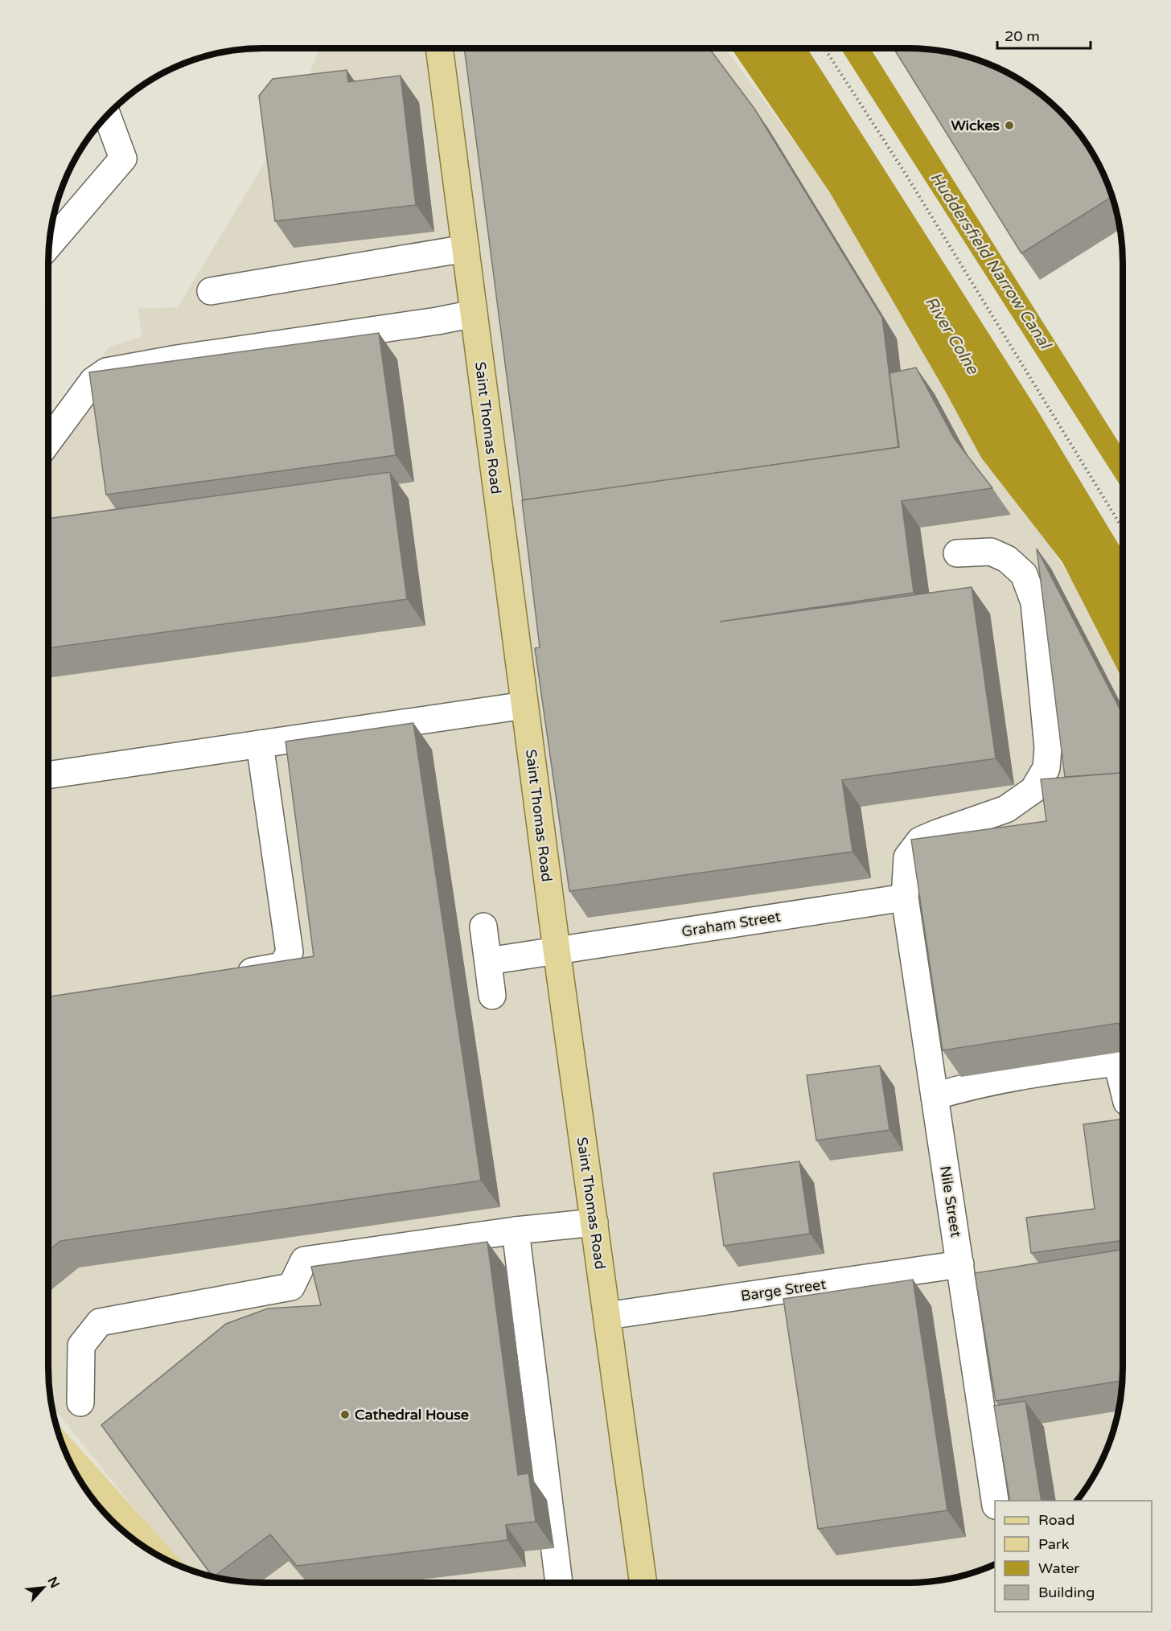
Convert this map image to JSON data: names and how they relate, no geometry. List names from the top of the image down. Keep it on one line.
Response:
{"streets":{"main road":["Saint Thomas Road"],"street":["Graham Street","Nile Street","Barge Street"]},"crossings":[["Saint Thomas Road","Graham Street"],["Saint Thomas Road","Barge Street"],["Graham Street","Nile Street"],["Nile Street","Barge Street"]],"water":["Huddersfield Narrow Canal","River Colne"],"places":["Wickes","Cathedral House"],"legend":["Road","Park","Water","Building"],"scale_bar":"20 m","north":"top right"}
